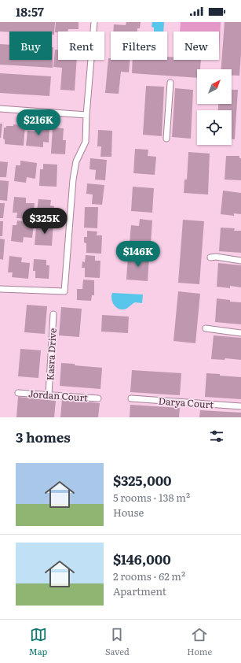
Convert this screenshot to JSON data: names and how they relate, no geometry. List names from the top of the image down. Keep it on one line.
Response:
{"streets":{"lane":["Kasra Drive","Jordan Court","Darya Court"]},"crossings":[["Kasra Drive","Jordan Court"]],"north":"top right","page":{"status":"18:57","chip":["Buy","Rent","Filters","New"],"price":["$216K","$325K","$146K"],"heading":"3 homes","list":[{"name":"$325,000","note":"5 rooms · 138 m² · House"},{"name":"$146,000","note":"2 rooms · 62 m² · Apartment"}],"tabs":["Map","Saved","Home"]}}
